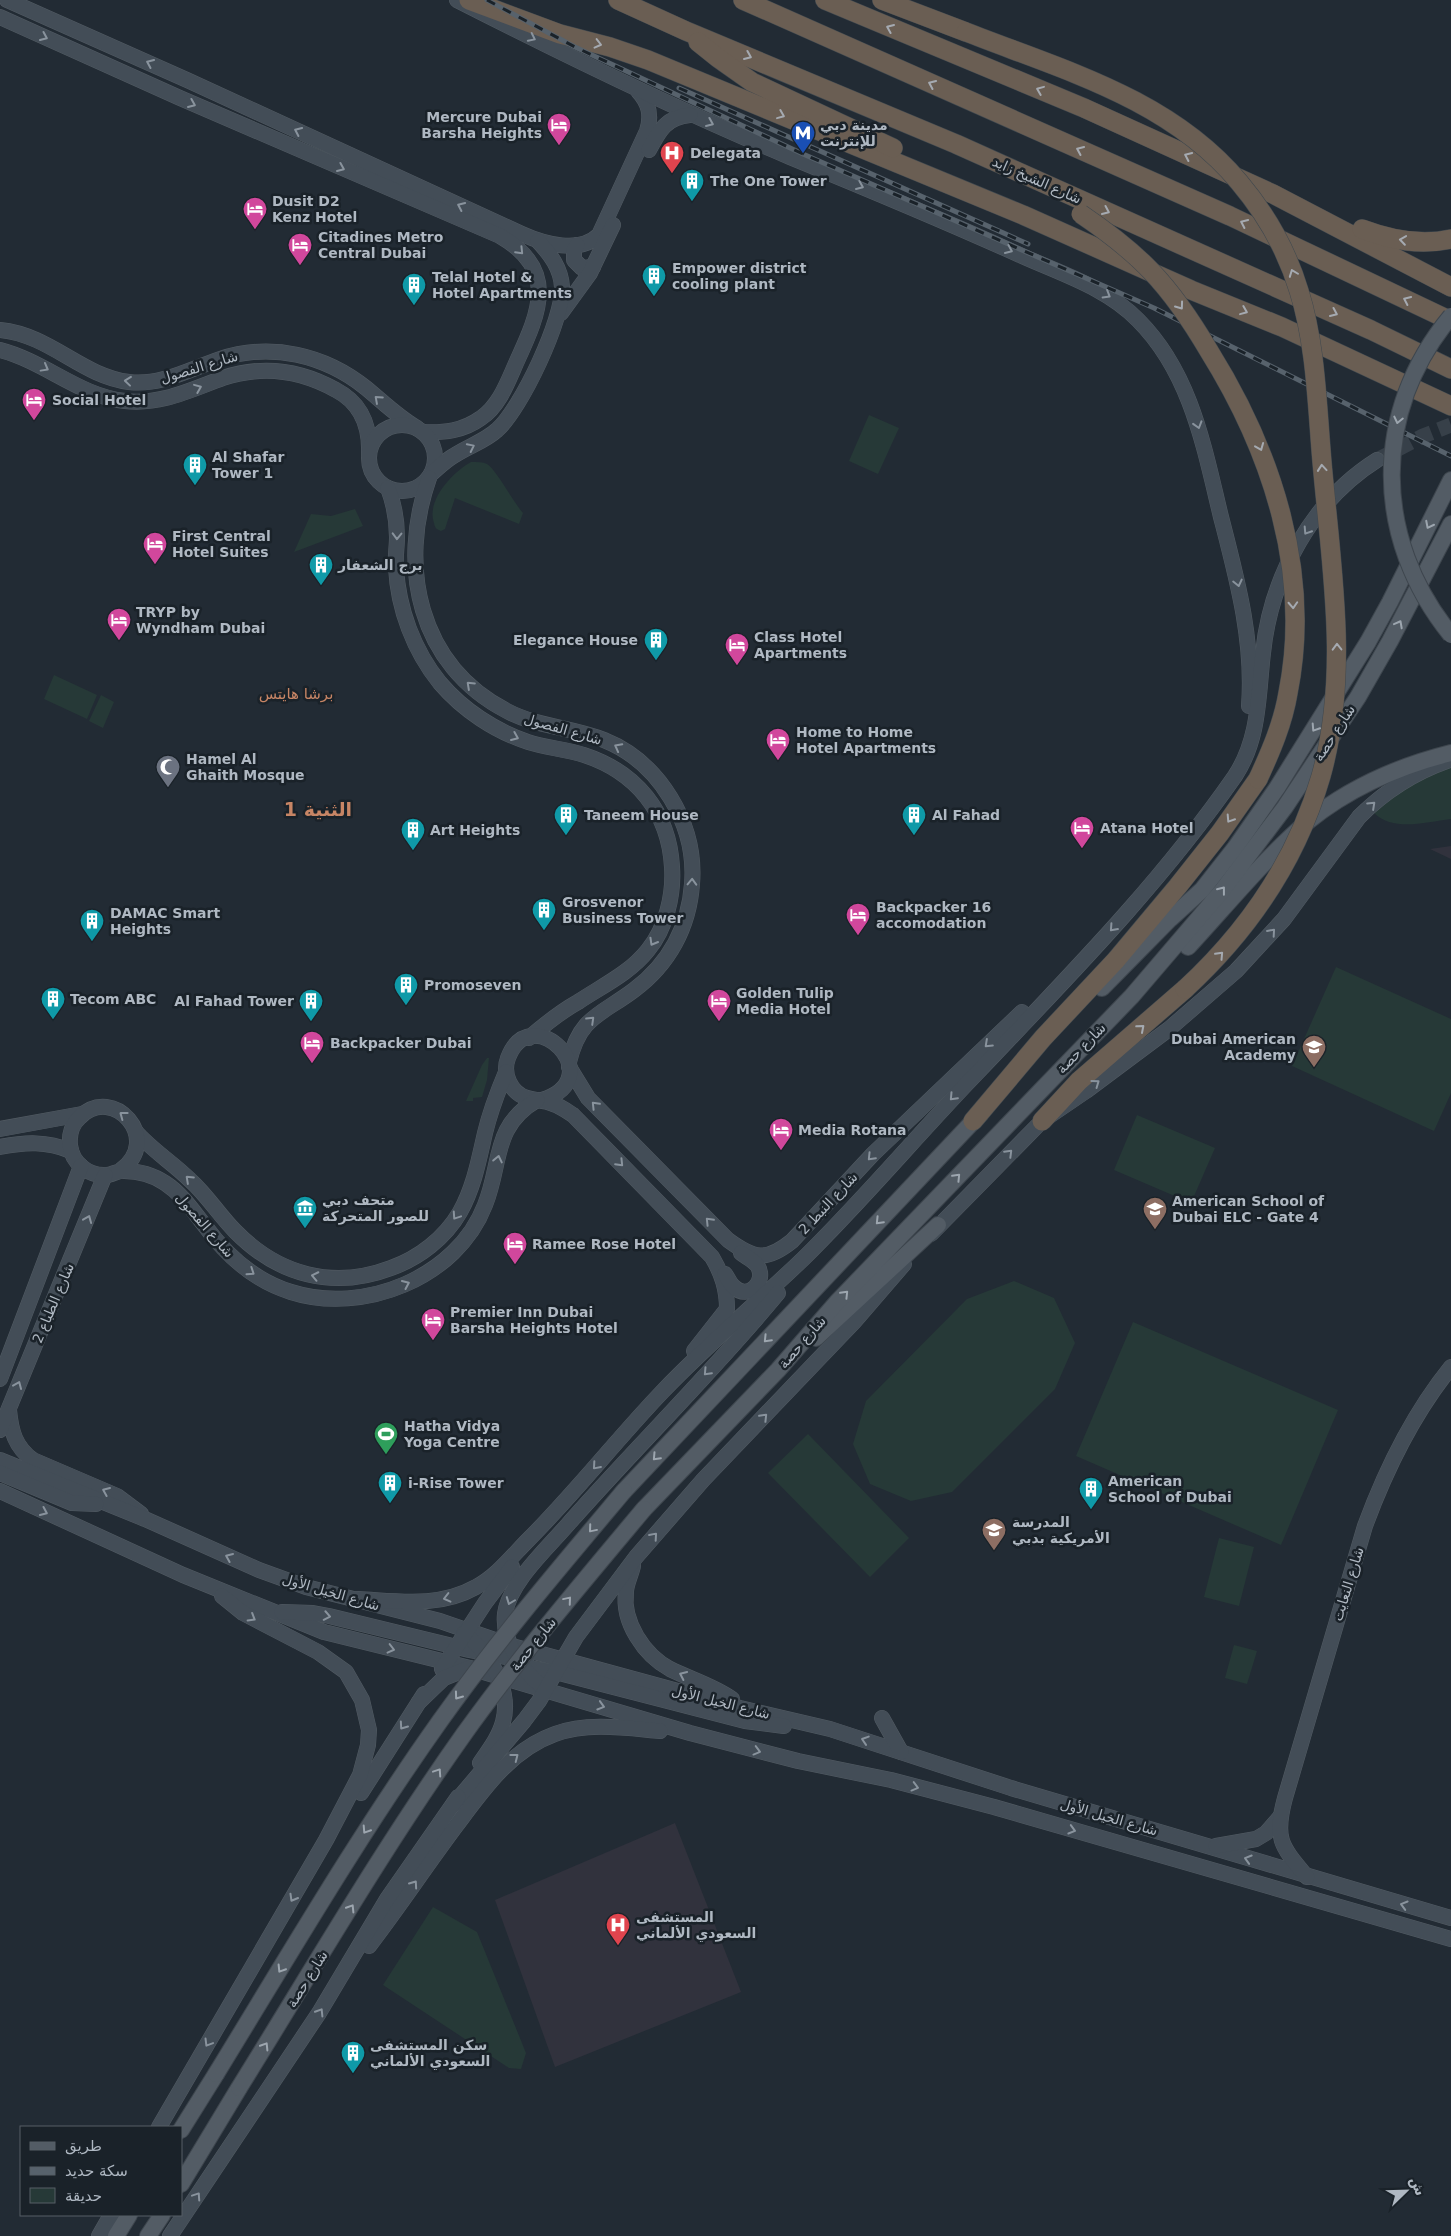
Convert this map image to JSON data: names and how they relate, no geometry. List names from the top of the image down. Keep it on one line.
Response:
{"streets":{"highway":["شارع الشيخ زايد"],"main road":["شارع الفصول","شارع حصة","شارع النبط 2","شارع الطباع 2","شارع النعايت","شارع الخيل الأول"]},"crossings":[["شارع الفصول","شارع النبط 2"],["شارع الفصول","شارع الطباع 2"],["شارع النعايت","شارع الخيل الأول"]],"districts":["برشا هايتس","الثنية 1"],"places":{"hotel":["Mercure Dubai Barsha Heights","Dusit D2 Kenz Hotel","Citadines Metro Central Dubai","Social Hotel","First Central Hotel Suites","TRYP by Wyndham Dubai","Class Hotel Apartments","Home to Home Hotel Apartments","Atana Hotel","Backpacker 16 accomodation","Golden Tulip Media Hotel","Backpacker Dubai","Media Rotana","Ramee Rose Hotel","Premier Inn Dubai Barsha Heights Hotel"],"metro station":["مدينة دبي للإنترنت"],"hospital":["Delegata","المستشفى السعودي الألماني"],"building":["The One Tower","Empower district cooling plant","Telal Hotel & Hotel Apartments","Al Shafar Tower 1","برج الشعفار","Elegance House","Taneem House","Al Fahad","Art Heights","Grosvenor Business Tower","DAMAC Smart Heights","Promoseven","Tecom ABC","Al Fahad Tower","i-Rise Tower","American School of Dubai","سكن المستشفى السعودي الألماني"],"mosque":["Hamel Al Ghaith Mosque"],"school or university":["Dubai American Academy","American School of Dubai ELC - Gate 4","المدرسة الأمريكية بدبي"],"museum":["متحف دبي للصور المتحركة"],"sports":["Hatha Vidya Yoga Centre"]},"legend":["طريق","سكة حديد","حديقة"],"north":"top right"}
